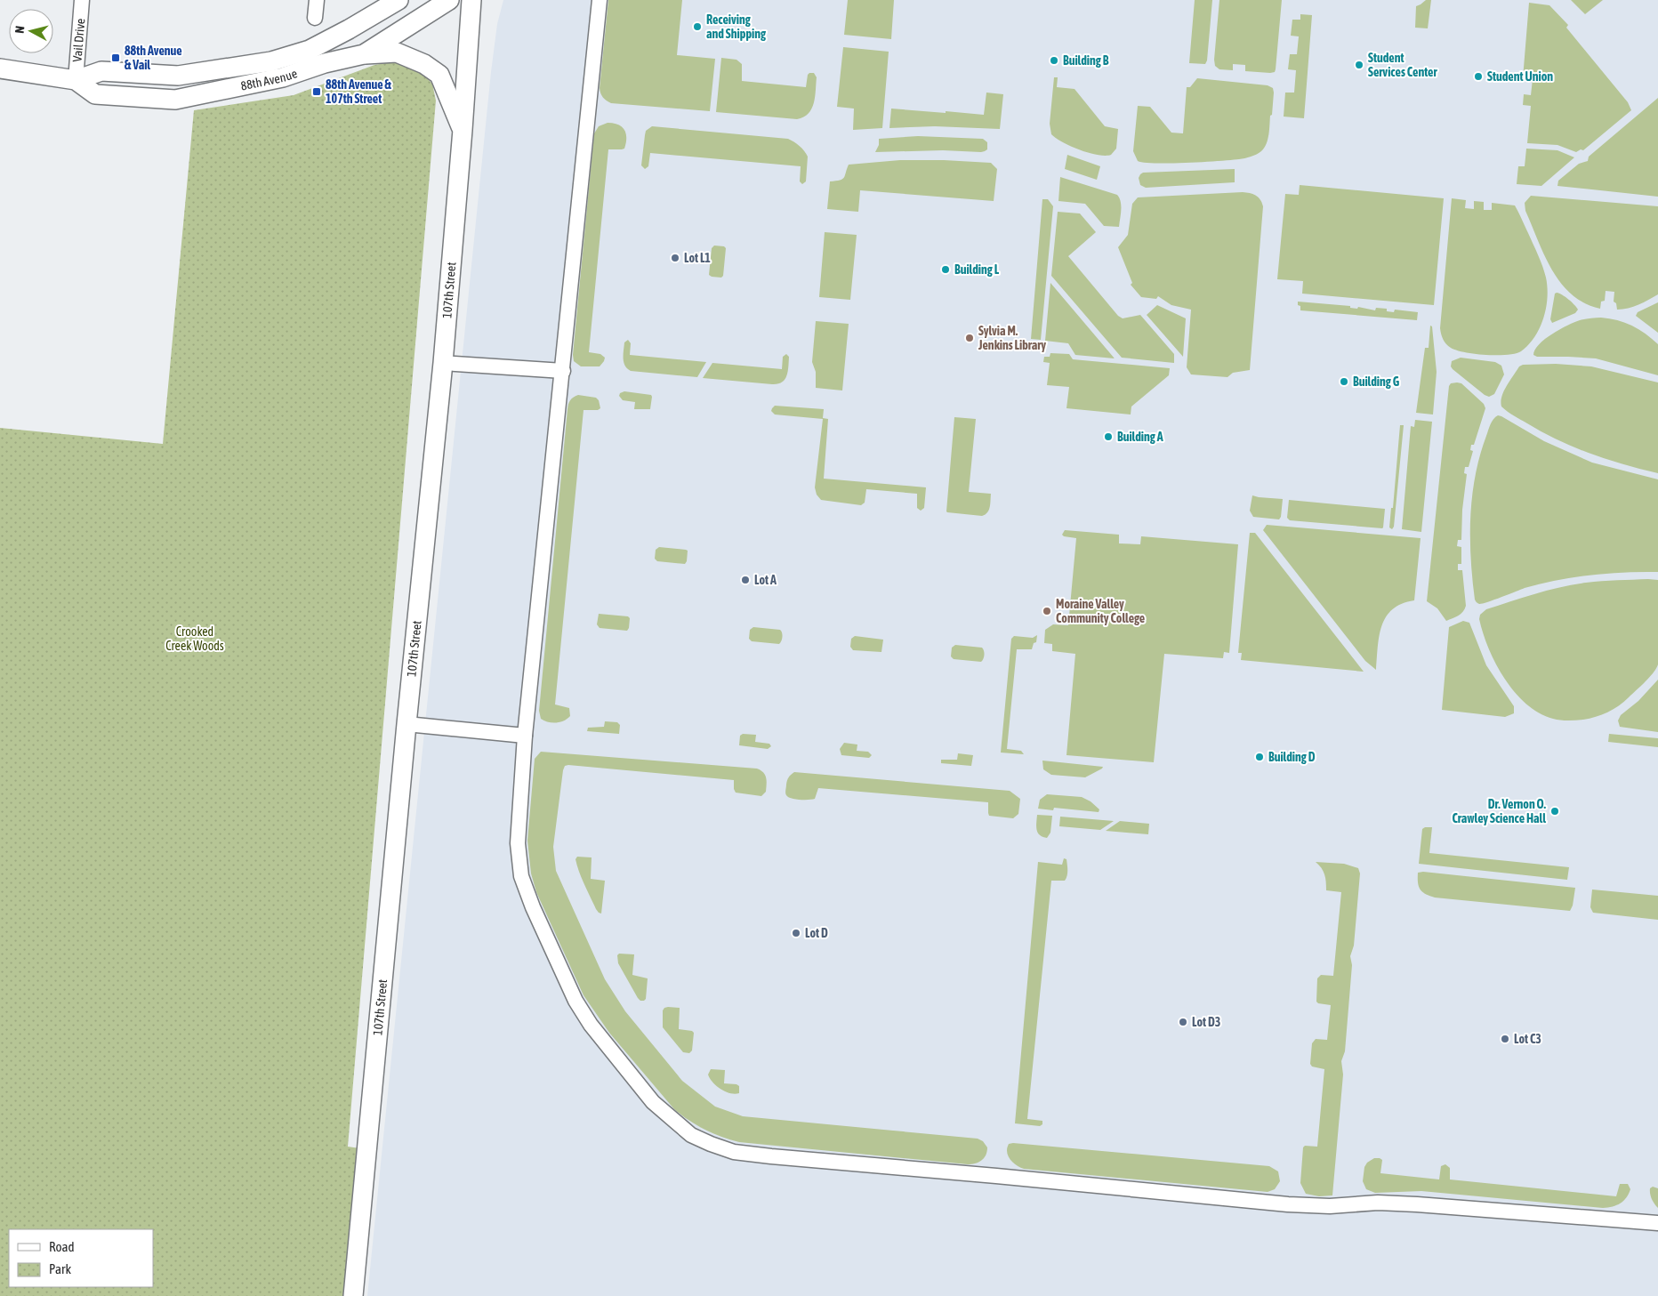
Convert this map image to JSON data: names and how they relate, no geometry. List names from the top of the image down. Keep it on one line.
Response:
{"streets":{"street":["Vail Drive","88th Avenue","107th Street"]},"crossings":[["Vail Drive","88th Avenue"]],"parks":["Crooked Creek Woods"],"places":{"other":["Receiving and Shipping","Building B","Student Services Center","Student Union","Lot L1","Building L","Sylvia M. Jenkins Library","Building G","Building A","Lot A","Moraine Valley Community College","Building D","Dr. Vernon O. Crawley Science Hall","Lot D","Lot D3","Lot C3"],"transit":["88th Avenue & Vail","88th Avenue & 107th Street"]},"legend":["Road","Park"],"north":"left"}
